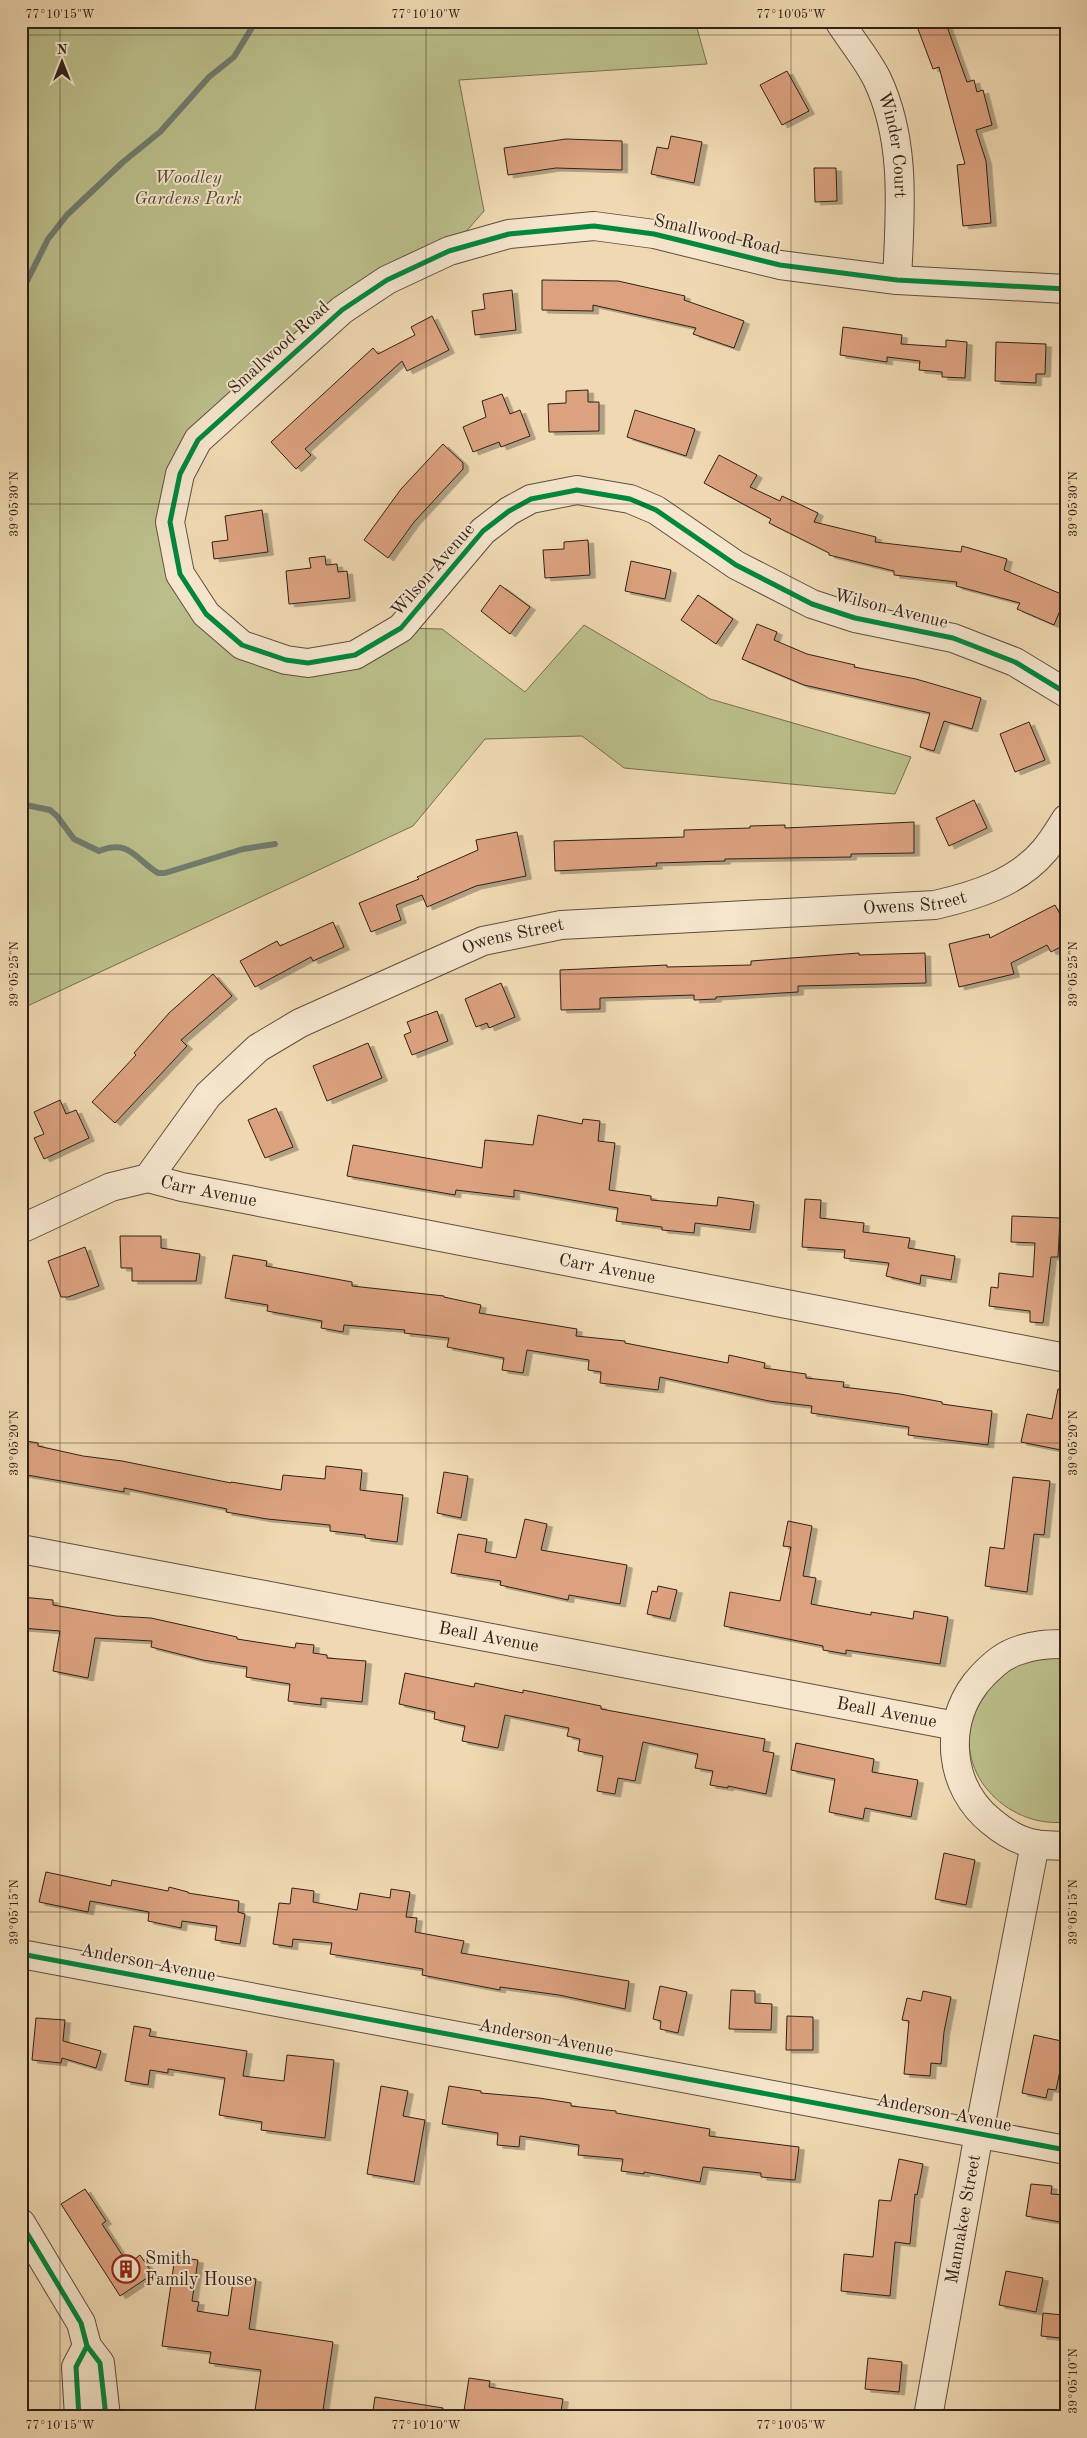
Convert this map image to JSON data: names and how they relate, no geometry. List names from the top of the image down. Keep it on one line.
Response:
{"streets":{"street":["Winder Court","Smallwood Road","Wilson Avenue","Owens Street","Carr Avenue","Beall Avenue","Anderson Avenue","Mannakee Street"]},"crossings":[["Winder Court","Smallwood Road"],["Smallwood Road","Wilson Avenue"],["Owens Street","Carr Avenue"],["Anderson Avenue","Mannakee Street"]],"parks":["Woodley Gardens Park"],"places":{"building":["Smith Family House"]},"north":"top","coordinates":["77°10'15\"W","77°10'10\"W","77°10'05\"W","39°05'30\"N","39°05'25\"N","39°05'20\"N","39°05'15\"N","39°05'10\"N"]}
